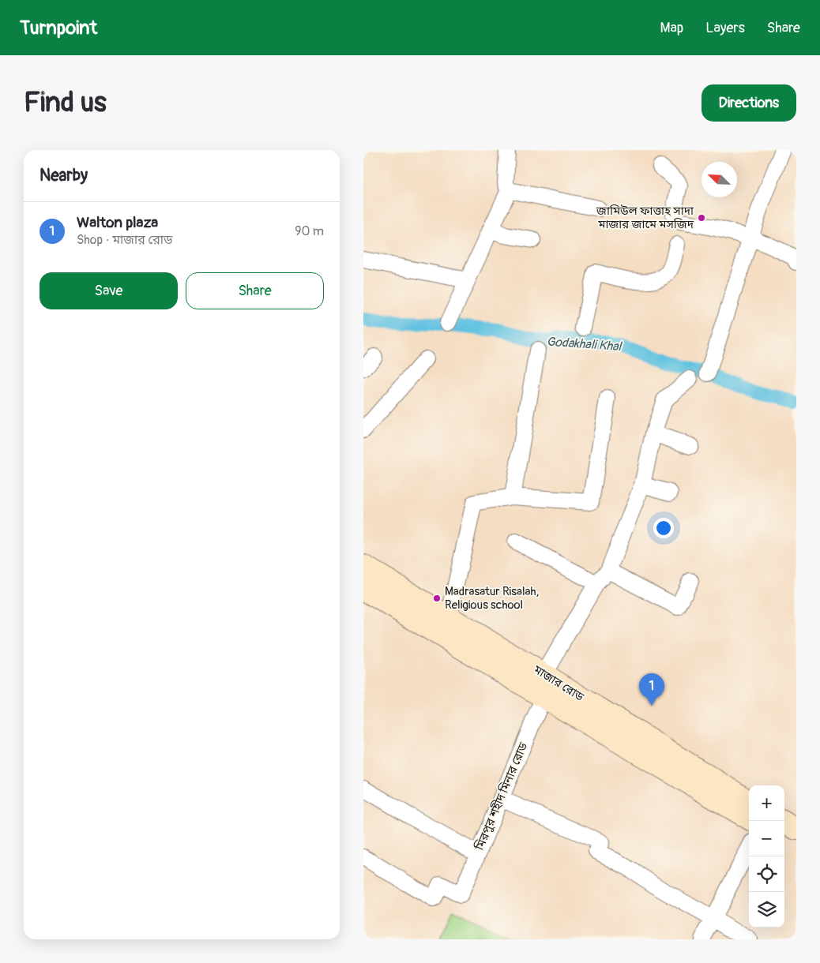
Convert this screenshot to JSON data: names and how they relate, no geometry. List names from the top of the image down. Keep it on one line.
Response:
{"streets":{"main road":["মাজার রোড"],"street":["মিরপুর শহীদ মিনার রোড"]},"crossings":[["মাজার রোড","মিরপুর শহীদ মিনার রোড"]],"water":["Godakhali Khal"],"places":["জামিউল ফাত্তাহ সাদা মাজার জামে মসজিদ","Madrasatur Risalah, Religious school"],"north":"top left","page":{"header":"Turnpoint","nav":["Map","Layers","Share"],"buttons":["Directions",["Save","Share"]],"title":"Find us","heading":"Nearby","list":[{"mark":"1","name":"Walton plaza","note":"Shop · মাজার রোড","value":"90 m"}],"pins":"1","map_buttons":["+","−"]}}
